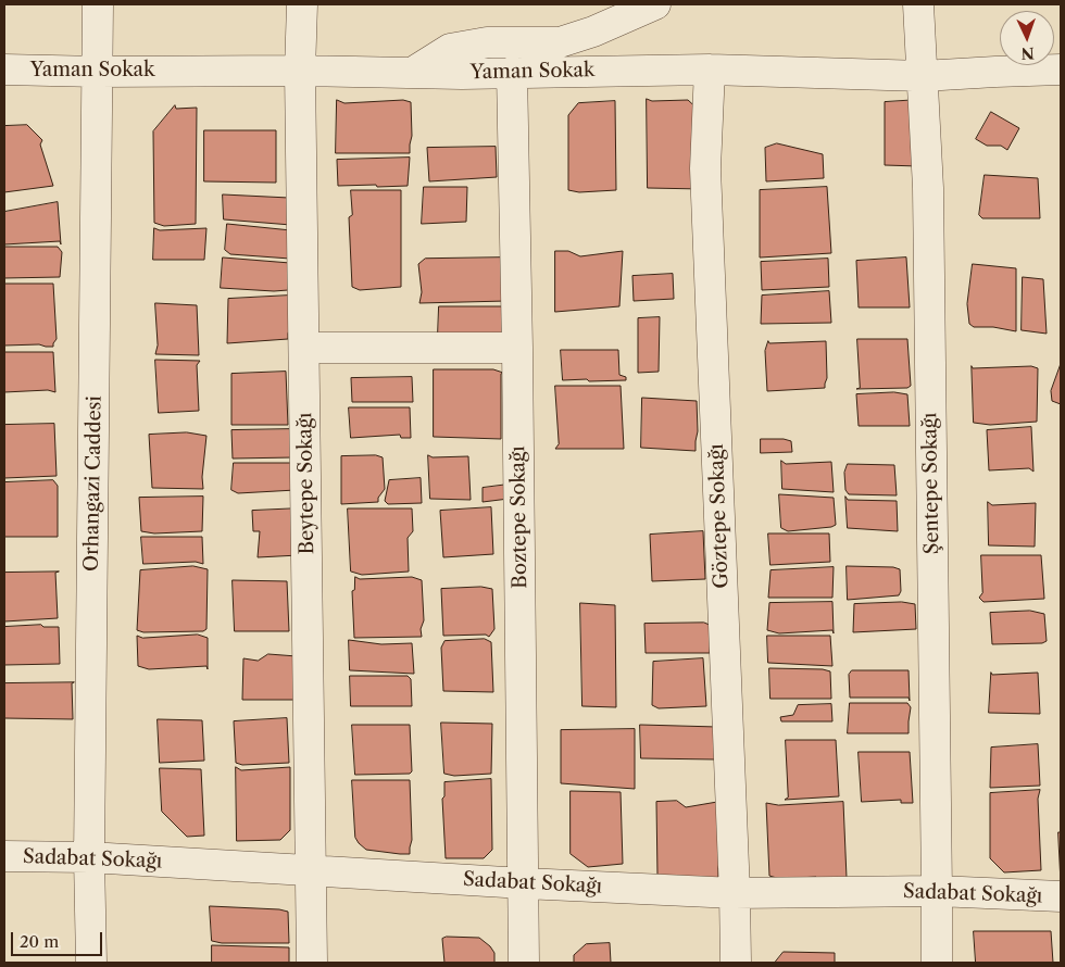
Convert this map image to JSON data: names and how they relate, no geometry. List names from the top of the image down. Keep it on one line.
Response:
{"streets":{"street":["Yaman Sokak","Orhangazi Caddesi","Beytepe Sokağı","Şentepe Sokağı","Göztepe Sokağı","Boztepe Sokağı","Sadabat Sokağı"]},"crossings":[["Yaman Sokak","Orhangazi Caddesi"],["Yaman Sokak","Beytepe Sokağı"],["Yaman Sokak","Şentepe Sokağı"],["Yaman Sokak","Göztepe Sokağı"],["Yaman Sokak","Boztepe Sokağı"],["Orhangazi Caddesi","Sadabat Sokağı"],["Beytepe Sokağı","Sadabat Sokağı"],["Şentepe Sokağı","Sadabat Sokağı"],["Göztepe Sokağı","Sadabat Sokağı"],["Boztepe Sokağı","Sadabat Sokağı"]],"scale_bar":"20 m","north":"bottom"}
